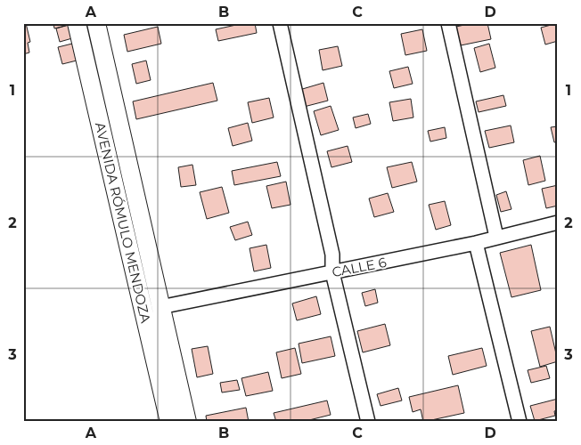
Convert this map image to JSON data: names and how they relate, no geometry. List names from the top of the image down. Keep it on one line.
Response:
{"streets":{"street":["AVENIDA RÓMULO MENDOZA","CALLE 6"]},"crossings":[["AVENIDA RÓMULO MENDOZA","CALLE 6"]],"grid":{"columns":["A","B","C","D"],"rows":["1","2","3"]}}
